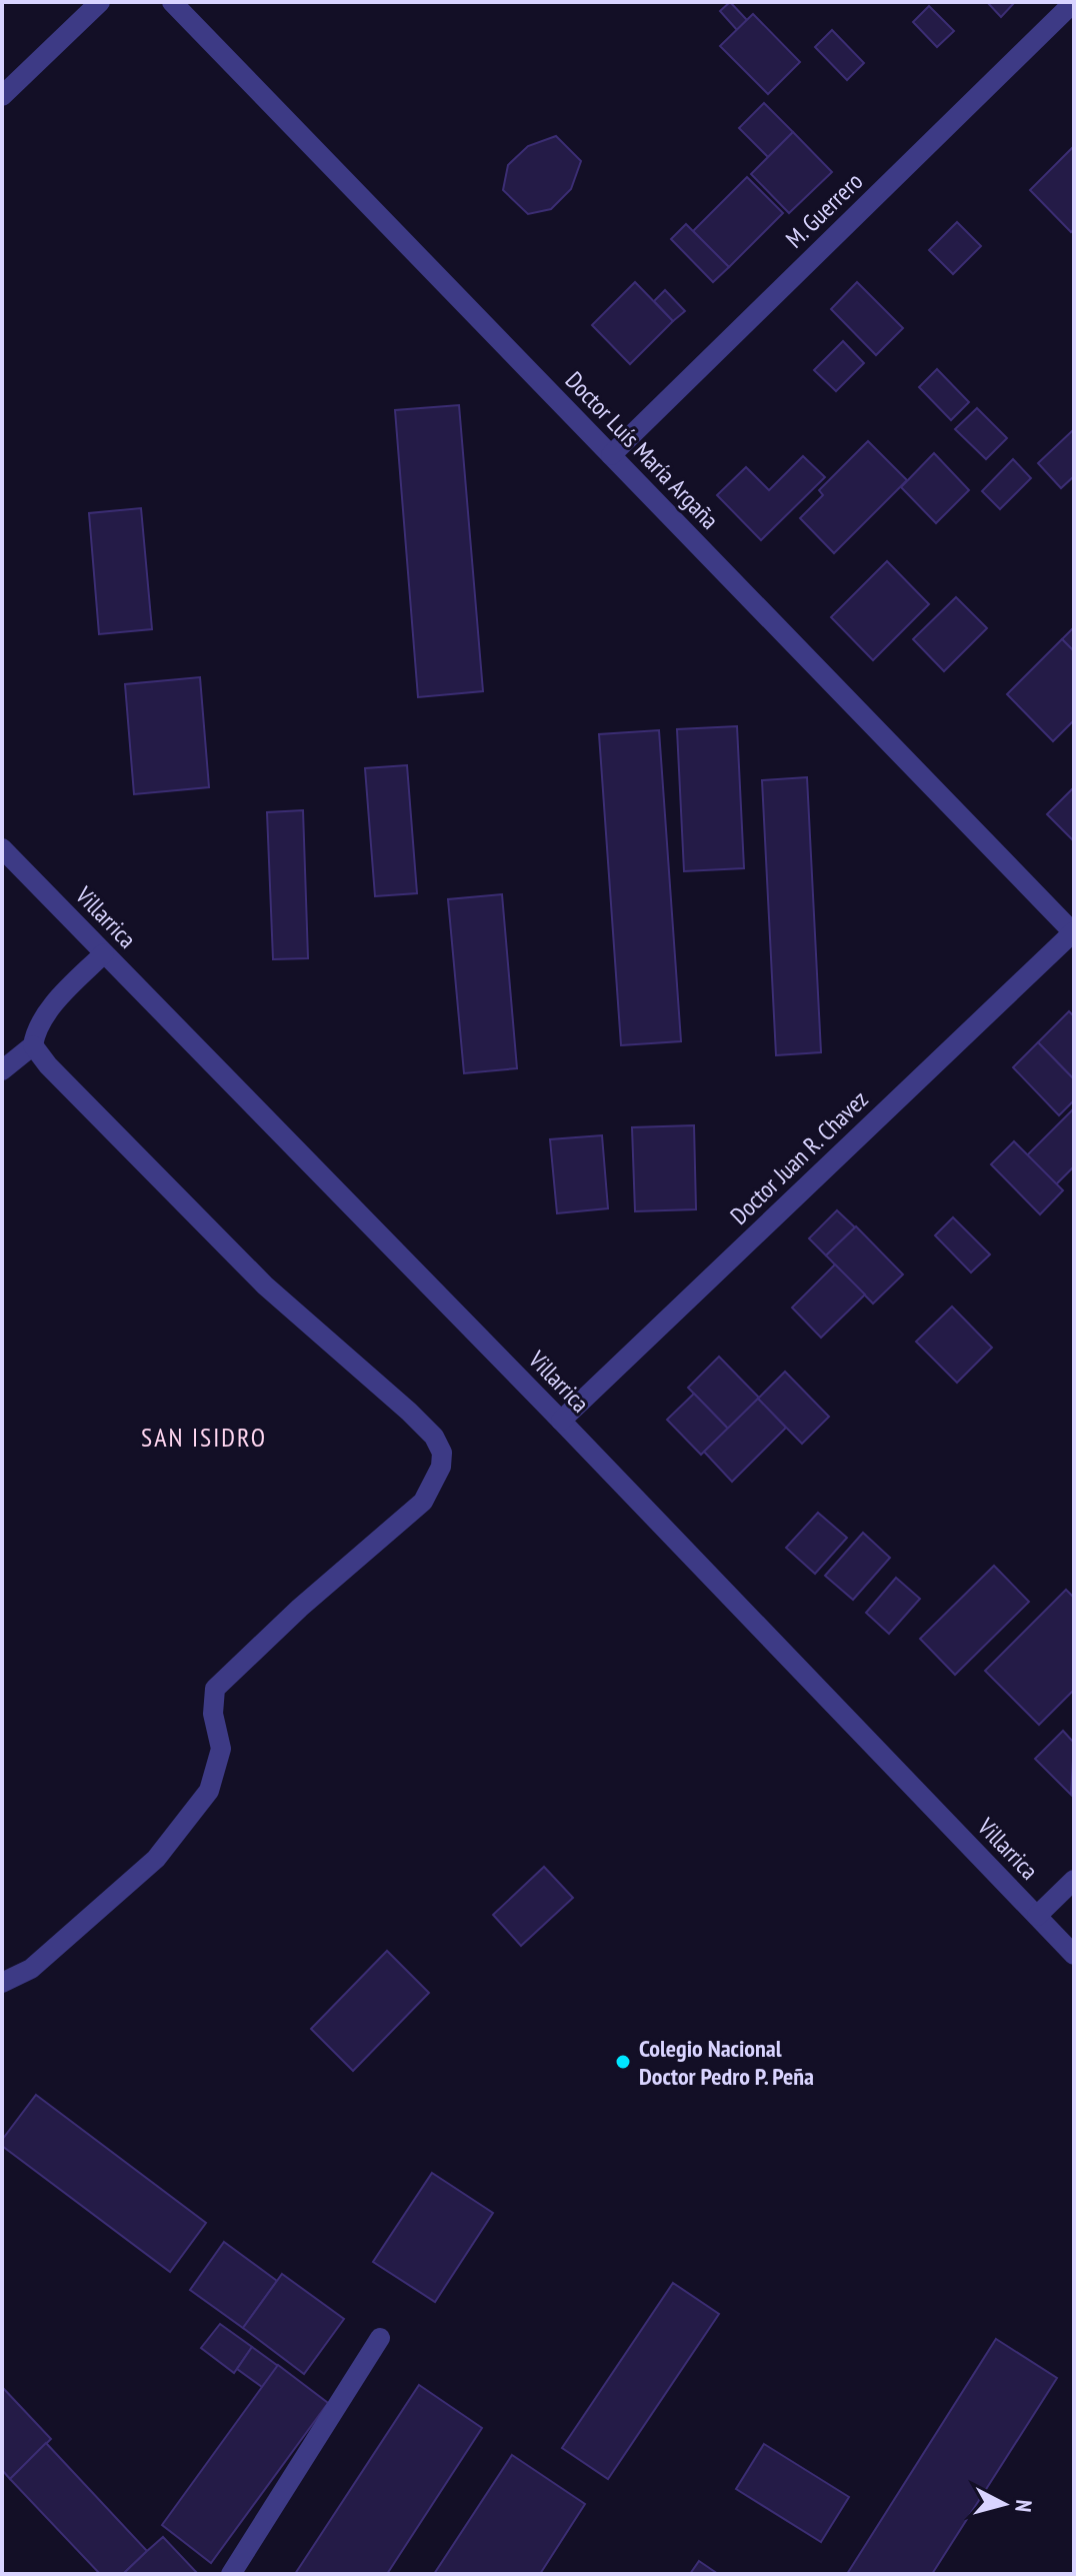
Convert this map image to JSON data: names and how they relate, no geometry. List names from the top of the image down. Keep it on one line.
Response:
{"streets":{"street":["M. Guerrero","Doctor Luís María Argaña","Villarrica","Doctor Juan R. Chavez"]},"crossings":[["M. Guerrero","Doctor Luís María Argaña"],["Doctor Luís María Argaña","Doctor Juan R. Chavez"],["Villarrica","Doctor Juan R. Chavez"]],"districts":["SAN ISIDRO"],"places":["Colegio Nacional Doctor Pedro P. Peña"],"north":"right"}
